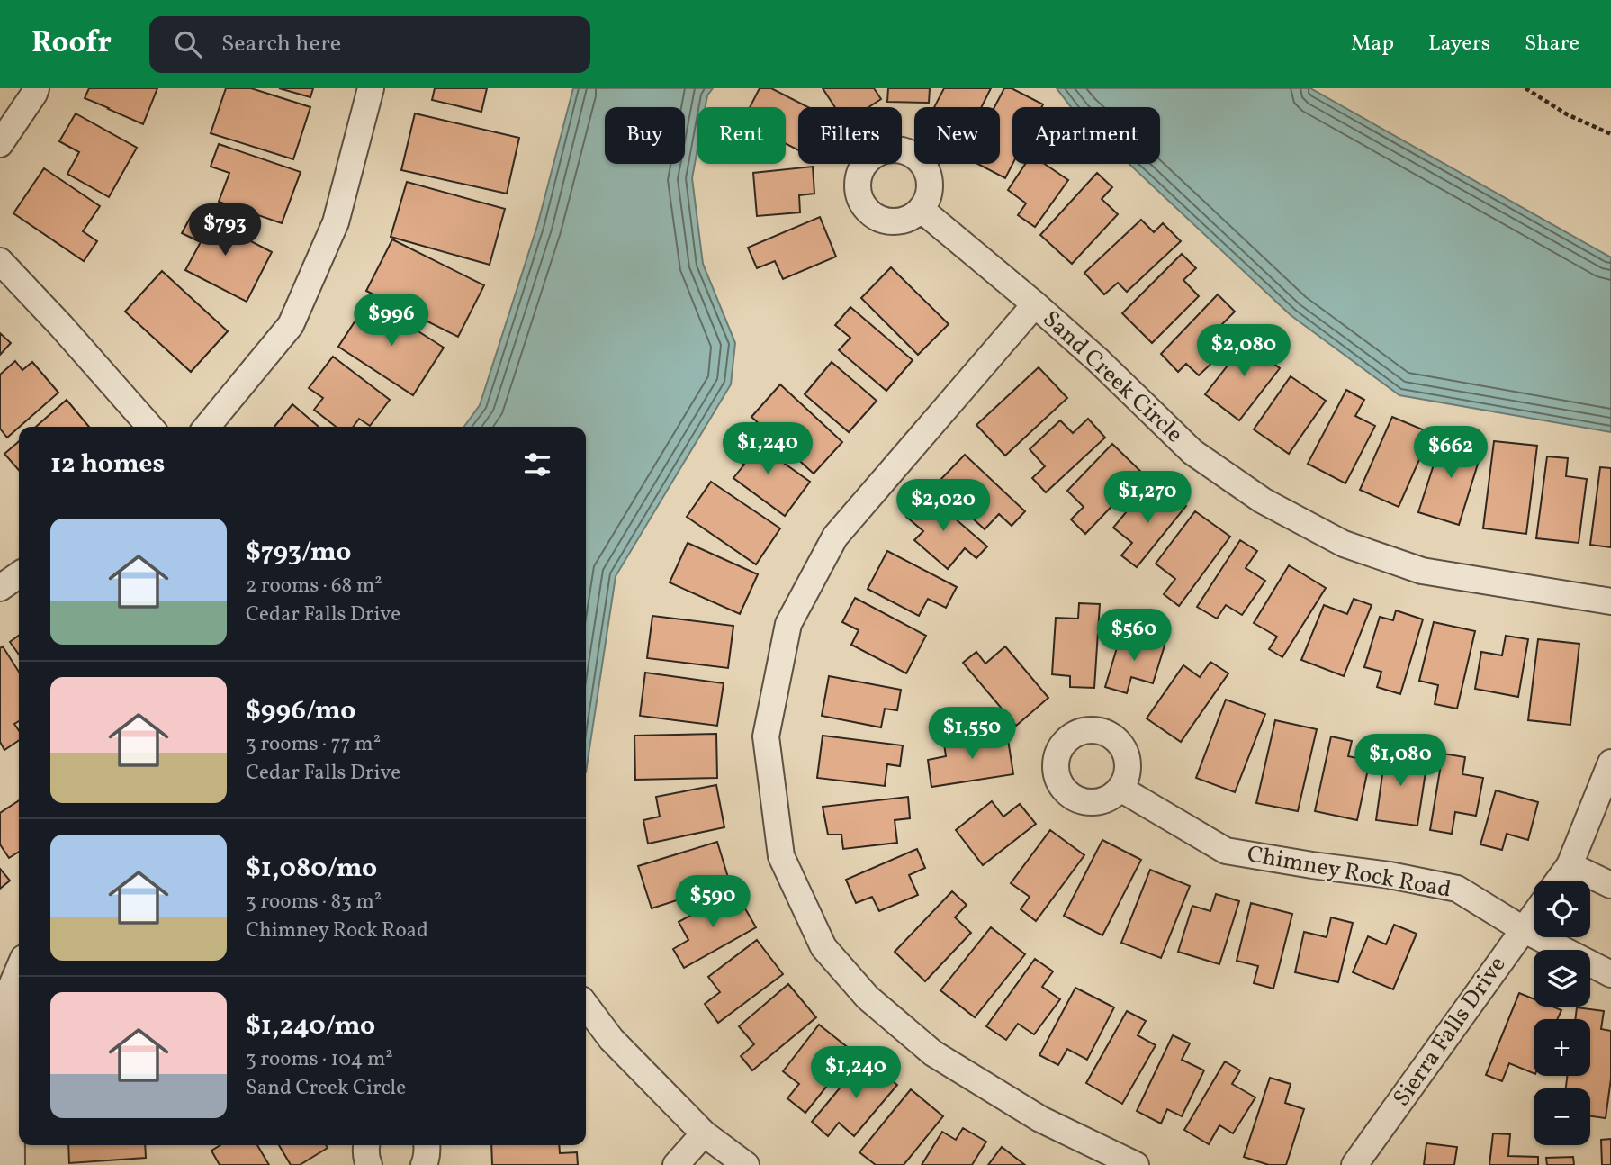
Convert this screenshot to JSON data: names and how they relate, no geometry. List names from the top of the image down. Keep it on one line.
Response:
{"streets":{"street":["Sand Creek Circle","Chimney Rock Road","Sierra Falls Drive"]},"crossings":[["Chimney Rock Road","Sierra Falls Drive"]],"page":{"header":"Roofr","search":"Search here","nav":["Map","Layers","Share"],"chip":["Buy","Rent","Filters","New","Apartment"],"price":["$793","$996","$2,080","$1,240","$662","$1,270","$2,020","$560","$1,550","$1,080","$590","$1,240"],"heading":"12 homes","list":[{"name":"$793/mo","note":"2 rooms · 68 m² · Cedar Falls Drive"},{"name":"$996/mo","note":"3 rooms · 77 m² · Cedar Falls Drive"},{"name":"$1,080/mo","note":"3 rooms · 83 m² · Chimney Rock Road"},{"name":"$1,240/mo","note":"3 rooms · 104 m² · Sand Creek Circle"}],"map_buttons":["+","−"]}}
